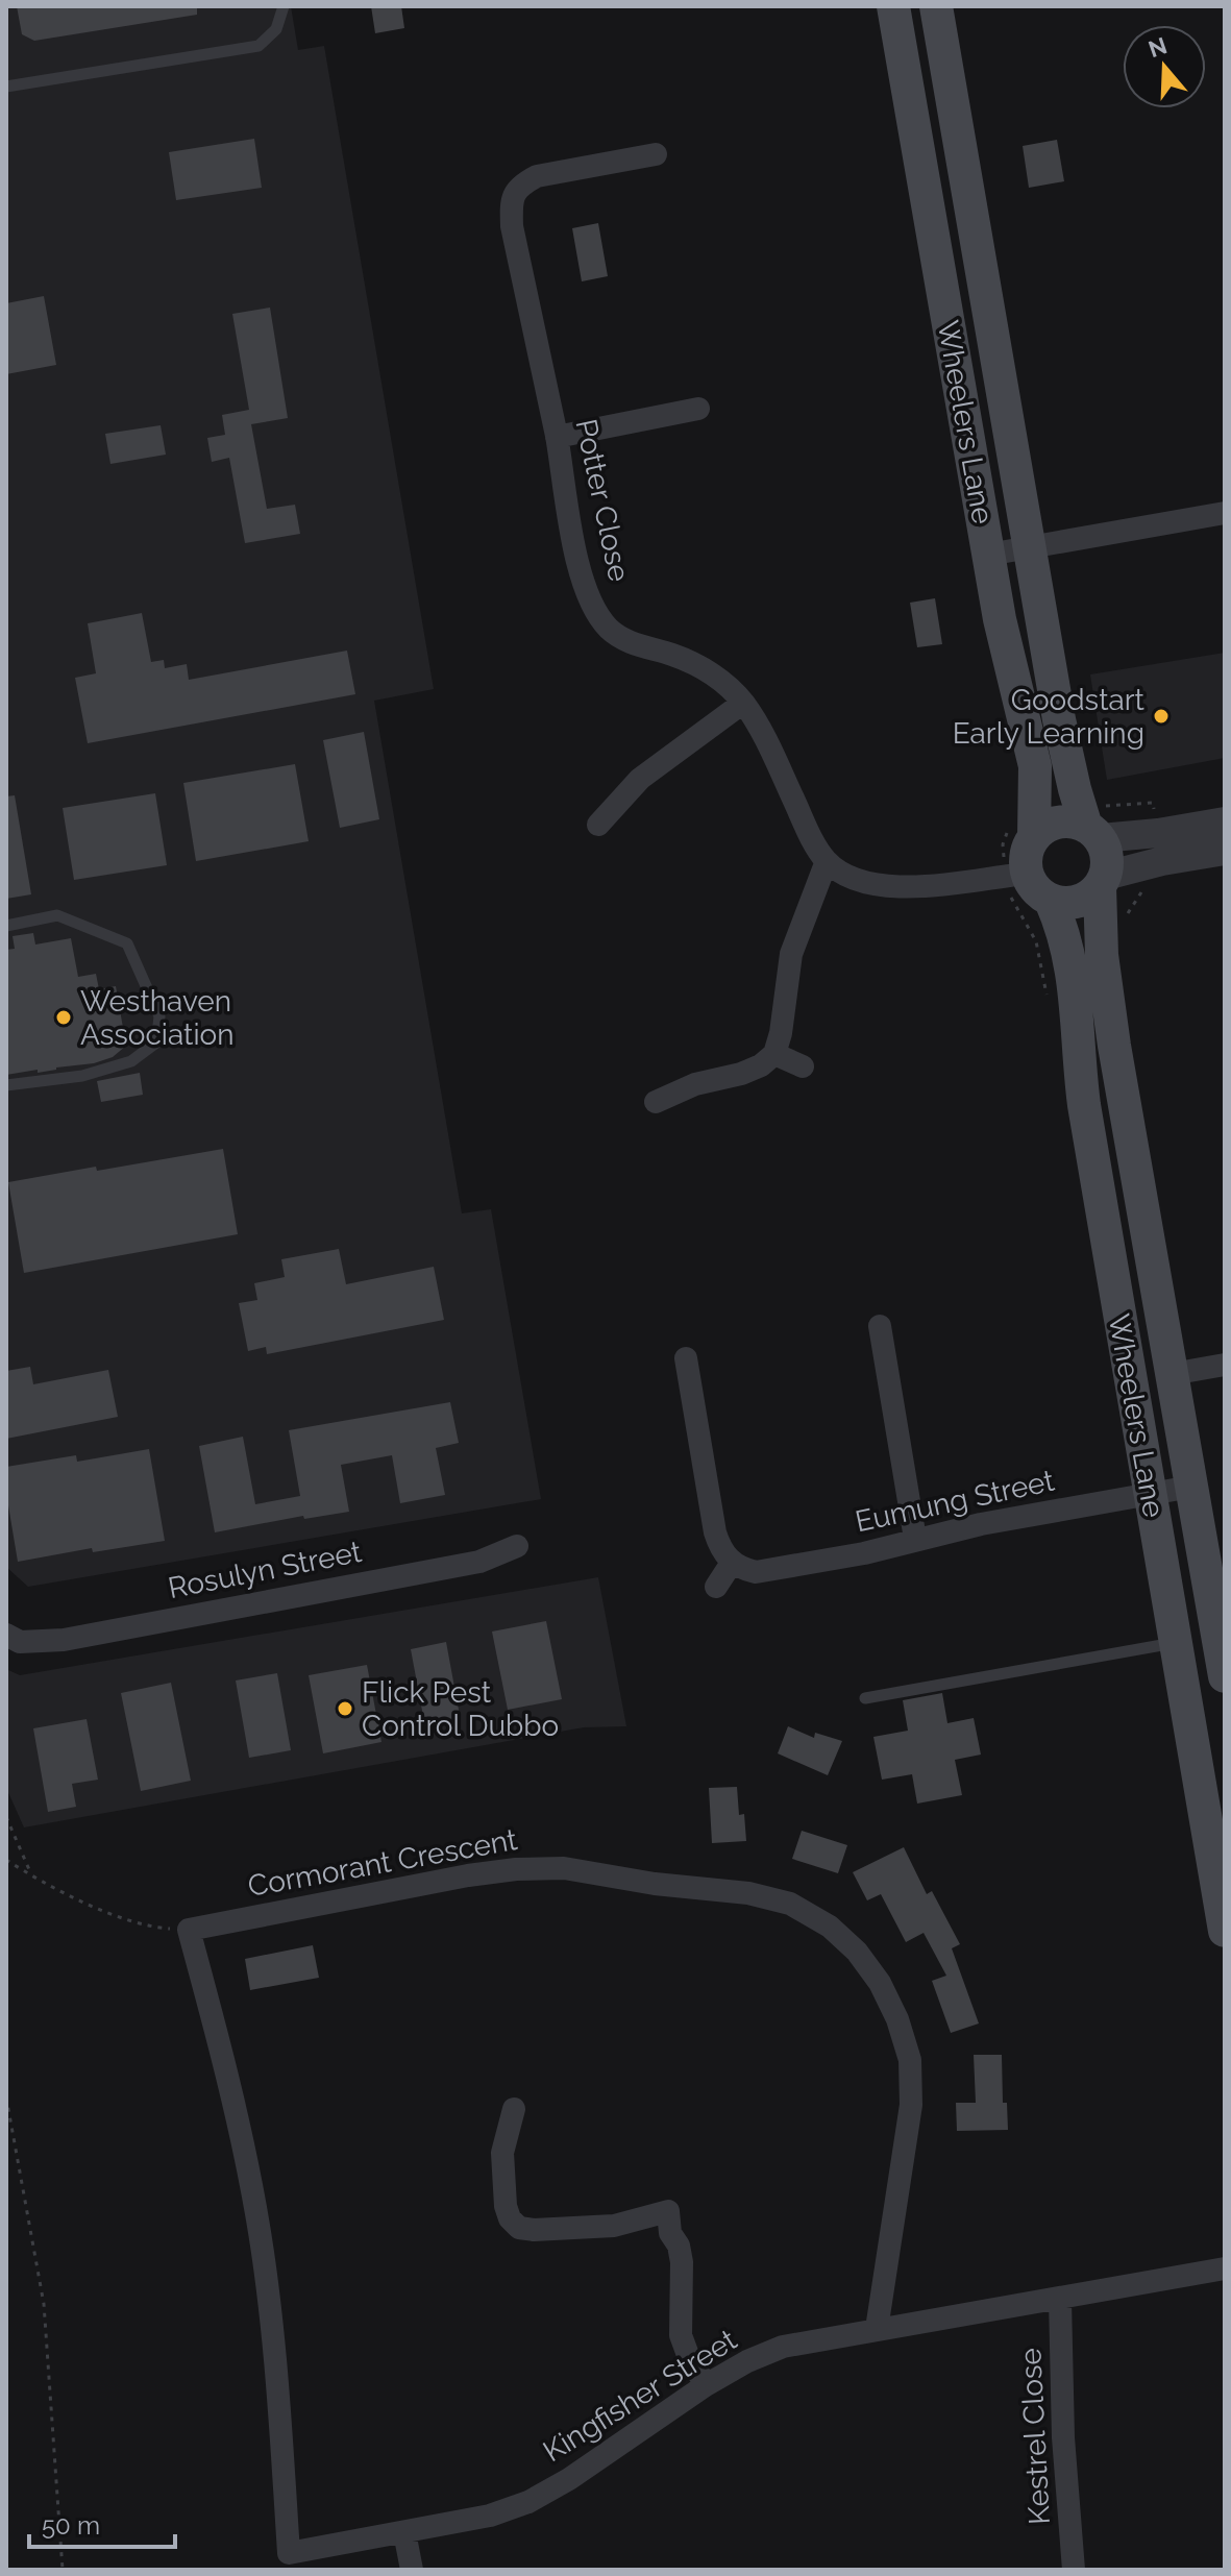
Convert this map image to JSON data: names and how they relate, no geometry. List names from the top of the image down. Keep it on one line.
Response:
{"streets":{"main road":["Wheelers Lane"],"street":["Potter Close","Eumung Street","Rosulyn Street","Cormorant Crescent","Kingfisher Street","Kestrel Close"]},"crossings":[["Wheelers Lane","Eumung Street"],["Cormorant Crescent","Kingfisher Street"],["Kingfisher Street","Kestrel Close"]],"places":["Goodstart Early Learning","Westhaven Association","Flick Pest Control Dubbo"],"scale_bar":"50 m","north":"top"}
